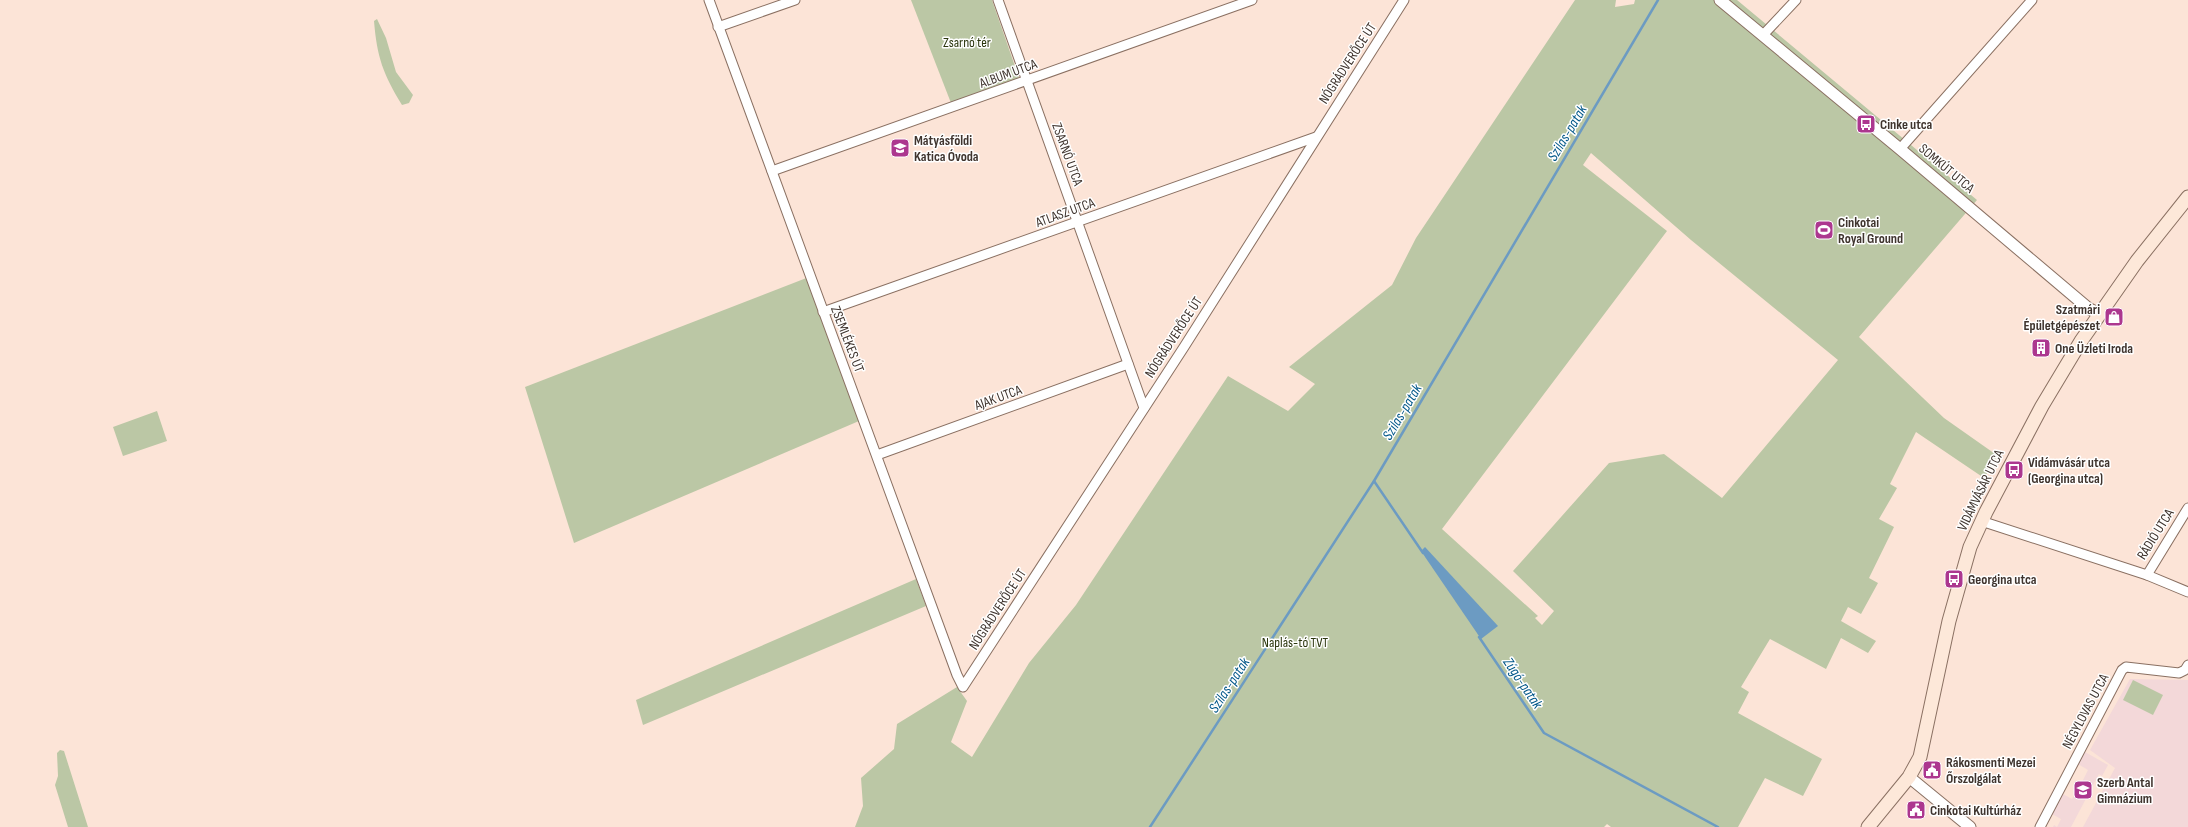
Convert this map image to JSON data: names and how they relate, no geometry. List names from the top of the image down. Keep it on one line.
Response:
{"streets":{"main road":["VIDÁMVÁSÁR UTCA"],"street":["NÓGRÁDVERŐCE ÚT","ALBUM UTCA","ZSARNÓ UTCA","SOMKÚT UTCA","ATLASZ UTCA","ZSEMLÉKES ÚT","AJAK UTCA","RÁDIÓ UTCA","NÉGYLOVAS UTCA"]},"crossings":[["NÓGRÁDVERŐCE ÚT","ZSARNÓ UTCA"],["NÓGRÁDVERŐCE ÚT","ATLASZ UTCA"],["NÓGRÁDVERŐCE ÚT","ZSEMLÉKES ÚT"],["ALBUM UTCA","ZSARNÓ UTCA"],["ALBUM UTCA","ZSEMLÉKES ÚT"],["ZSARNÓ UTCA","ATLASZ UTCA"],["ZSARNÓ UTCA","AJAK UTCA"],["SOMKÚT UTCA","VIDÁMVÁSÁR UTCA"],["ATLASZ UTCA","ZSEMLÉKES ÚT"],["ZSEMLÉKES ÚT","AJAK UTCA"]],"water":["Szilas-patak","Zúgó-patak"],"parks":["Zsarnó tér","Naplás-tó TVT"],"places":{"bus stop":["Cinke utca","Vidámvásár utca (Georgina utca)","Georgina utca"],"school or university":["Mátyásföldi Katica Óvoda","Szerb Antal Gimnázium"],"sports":["Cinkotai Royal Ground"],"shop":["Szatmári Épületgépészet"],"building":["One Üzleti Iroda"],"public building":["Rákosmenti Mezei Őrszolgálat","Cinkotai Kultúrház"]}}
